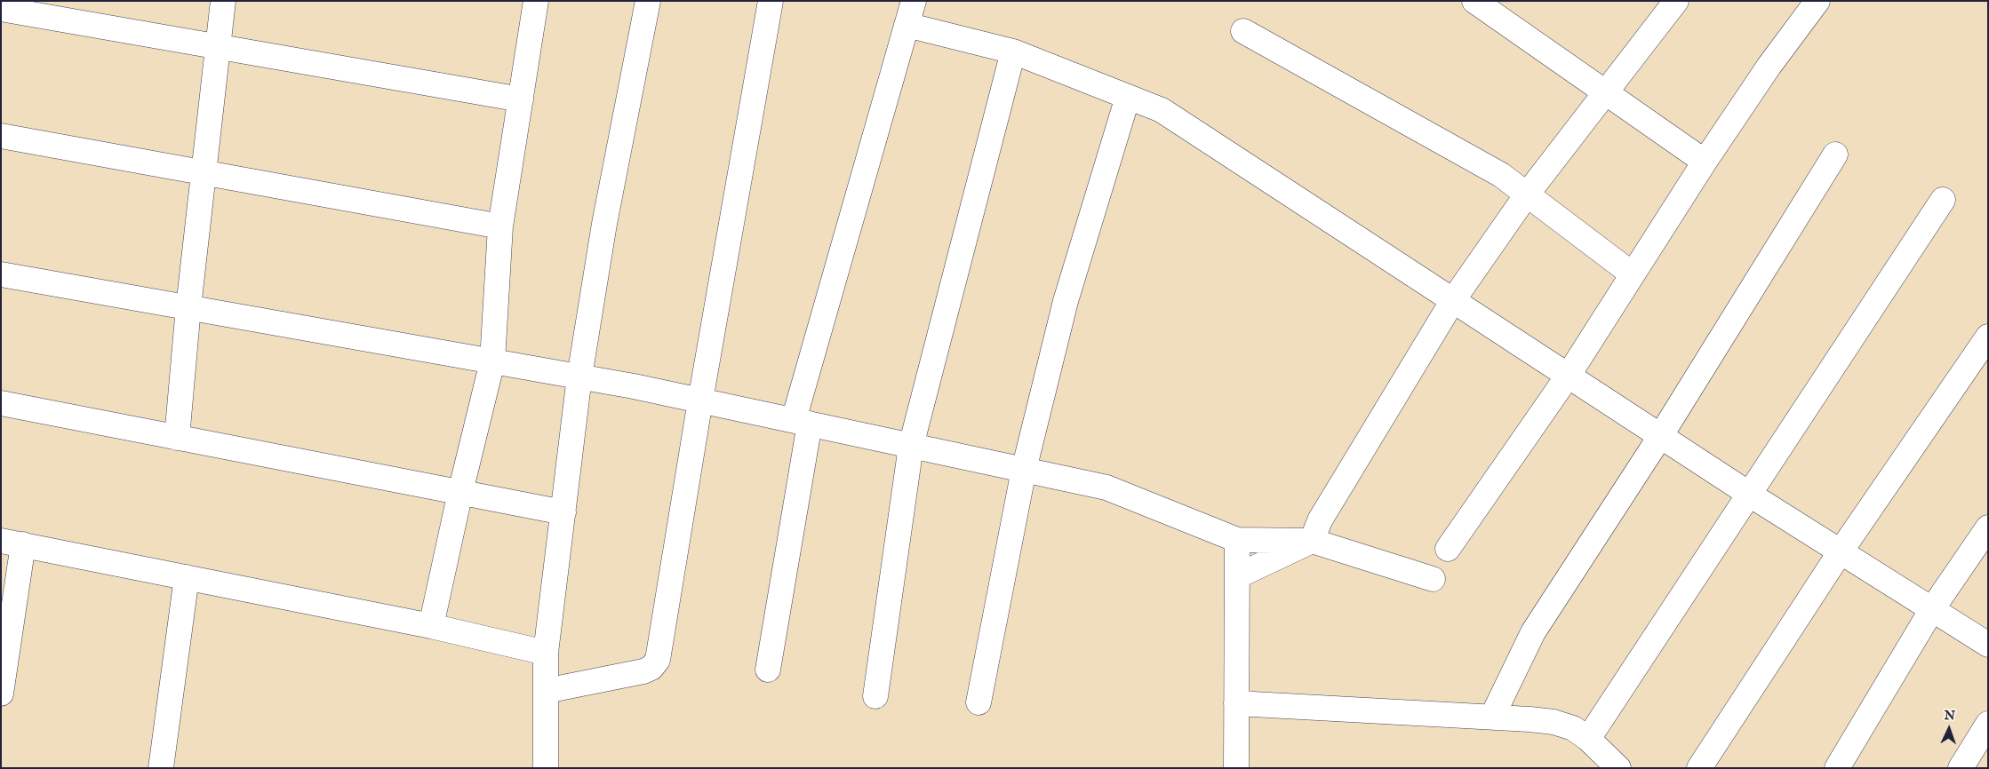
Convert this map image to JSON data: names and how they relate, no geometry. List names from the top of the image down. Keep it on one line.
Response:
{"north":"top"}
